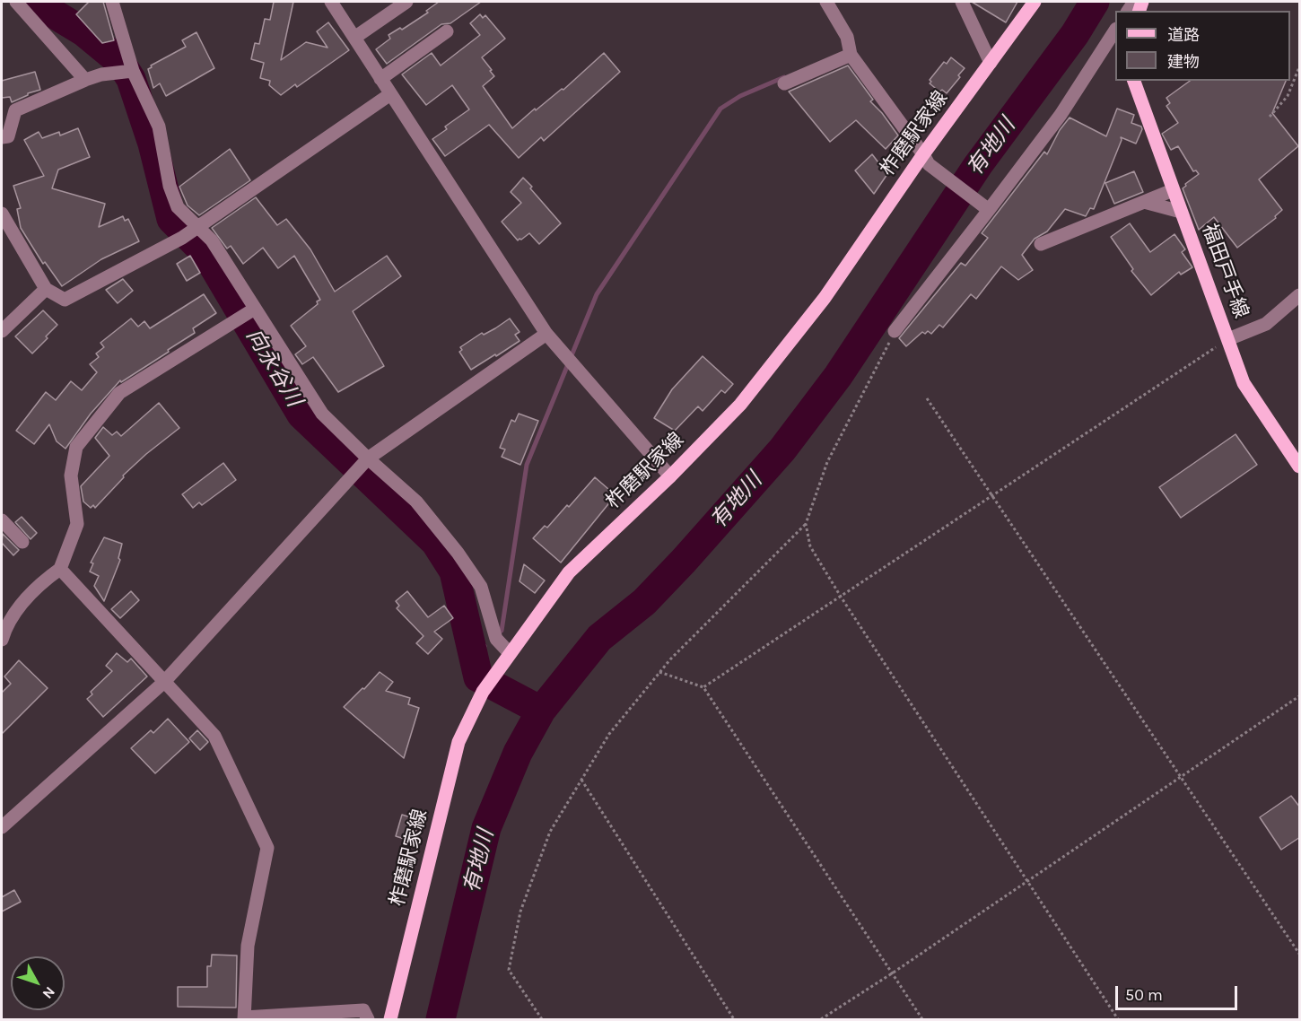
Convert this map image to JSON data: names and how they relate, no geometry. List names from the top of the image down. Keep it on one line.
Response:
{"streets":{"main road":["柞磨駅家線","福田戸手線"]},"water":["有地川","向永谷川"],"legend":["道路","建物"],"scale_bar":"50 m","north":"bottom right"}
